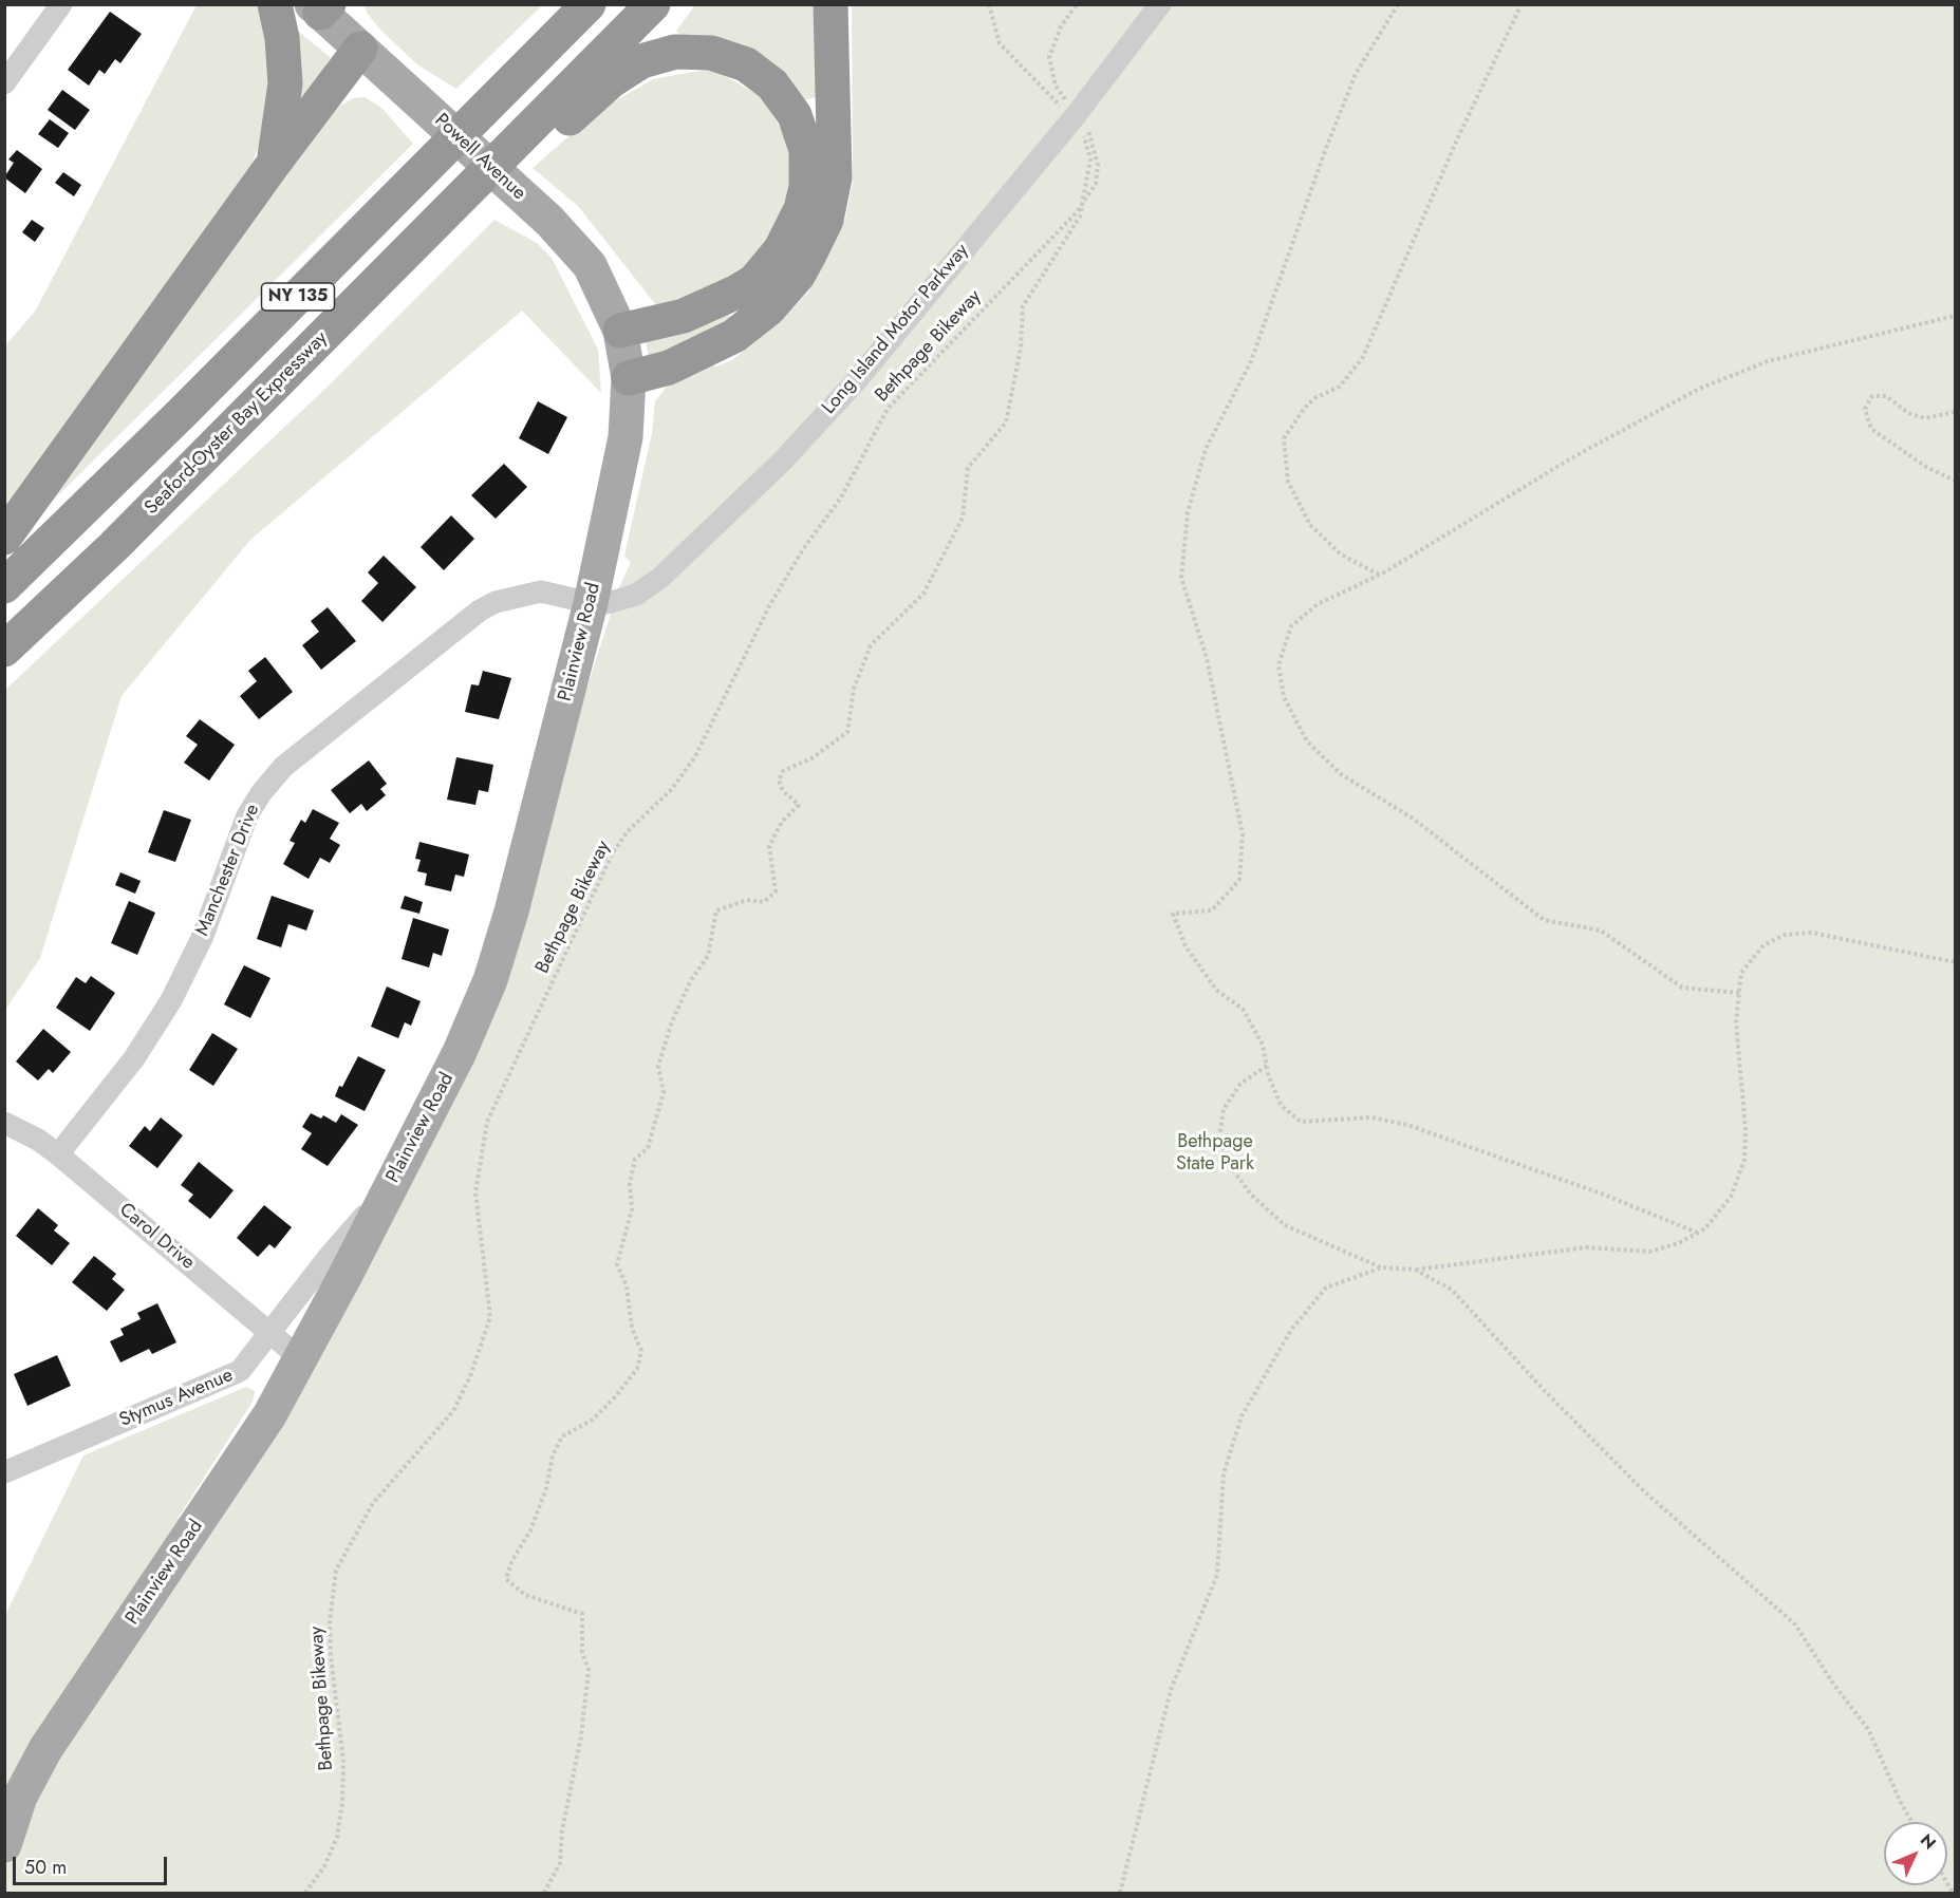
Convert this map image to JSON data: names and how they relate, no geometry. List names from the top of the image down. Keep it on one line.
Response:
{"streets":{"highway":["NY 135","Seaford-Oyster Bay Expressway"],"main road":["Powell Avenue","Plainview Road"],"street":["Long Island Motor Parkway","Manchester Drive","Carol Drive","Stymus Avenue"],"path":["Bethpage Bikeway"]},"crossings":[["Powell Avenue","Plainview Road"],["Long Island Motor Parkway","Bethpage Bikeway"],["Long Island Motor Parkway","Plainview Road"],["Long Island Motor Parkway","Manchester Drive"],["Plainview Road","Manchester Drive"],["Plainview Road","Carol Drive"],["Plainview Road","Stymus Avenue"],["Manchester Drive","Carol Drive"],["Carol Drive","Stymus Avenue"]],"parks":["Bethpage State Park"],"scale_bar":"50 m","north":"top right"}
